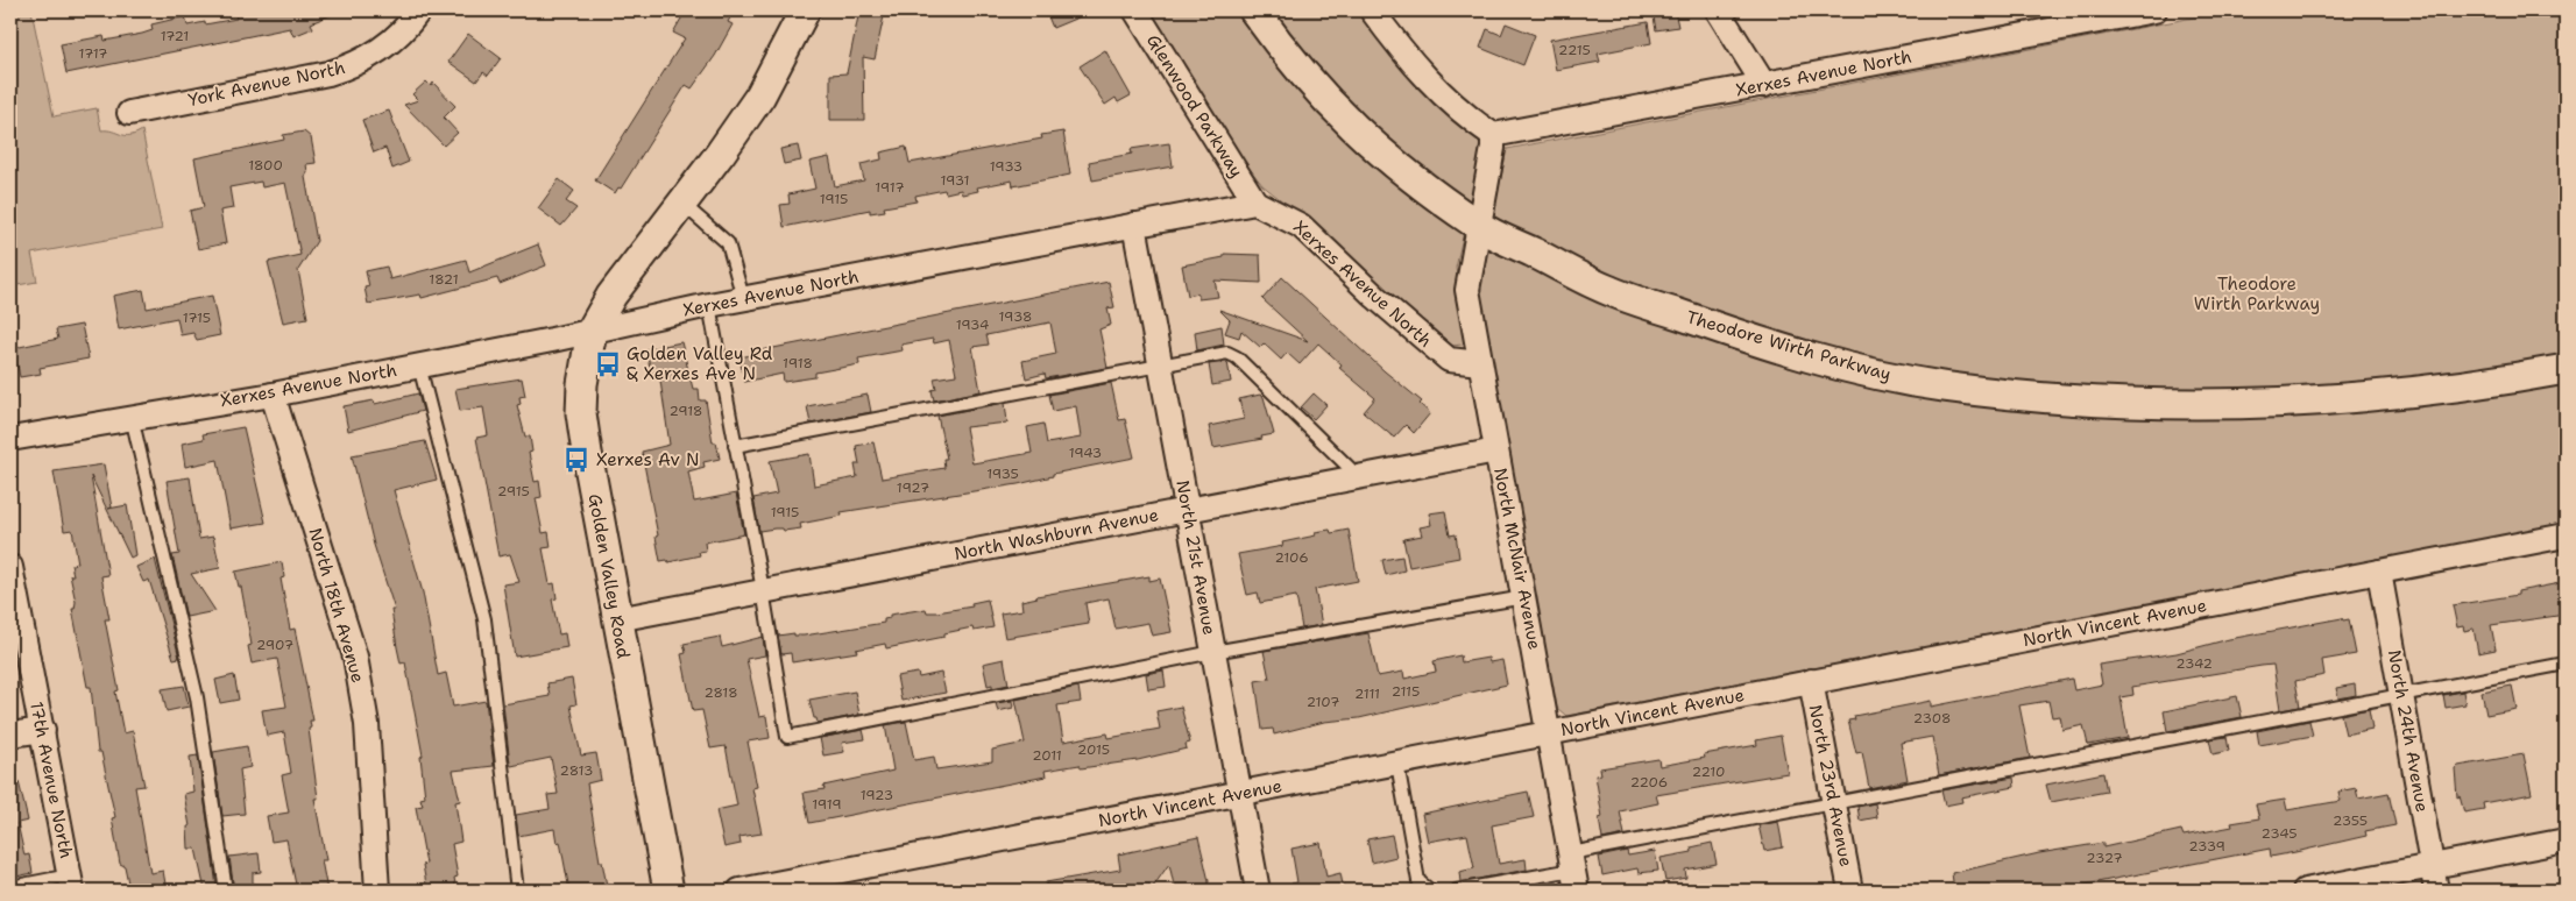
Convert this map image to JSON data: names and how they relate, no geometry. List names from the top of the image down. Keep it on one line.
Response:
{"streets":{"street":["Xerxes Avenue North","York Avenue North","Glenwood Parkway","Theodore Wirth Parkway","North Washburn Avenue","North 21st Avenue","North McNair Avenue","Golden Valley Road","North 18th Avenue","North Vincent Avenue","North 24th Avenue","17th Avenue North","North 23rd Avenue"]},"crossings":[["Xerxes Avenue North","Glenwood Parkway"],["Xerxes Avenue North","North 21st Avenue"],["Xerxes Avenue North","North McNair Avenue"],["Xerxes Avenue North","Golden Valley Road"],["Xerxes Avenue North","North 18th Avenue"],["Theodore Wirth Parkway","North McNair Avenue"],["North Washburn Avenue","North 21st Avenue"],["North Washburn Avenue","North McNair Avenue"],["North Washburn Avenue","Golden Valley Road"],["North 21st Avenue","North Vincent Avenue"],["North McNair Avenue","North Vincent Avenue"],["North Vincent Avenue","North 24th Avenue"],["North Vincent Avenue","North 23rd Avenue"]],"parks":["Theodore Wirth Parkway"],"places":{"bus stop":["Golden Valley Rd & Xerxes Ave N","Xerxes Av N"]},"house_numbers":["1721","2215","1717","1800","1933","1931","1917","1915","1821","1938","1715","1934","1918","2918","1943","1935","1927","2915","1915","2106","2907","2342","2115","2818","2111","2107","2308","2015","2011","2813","2210","2206","1923","1919","2355","2345","2339","2327"]}
